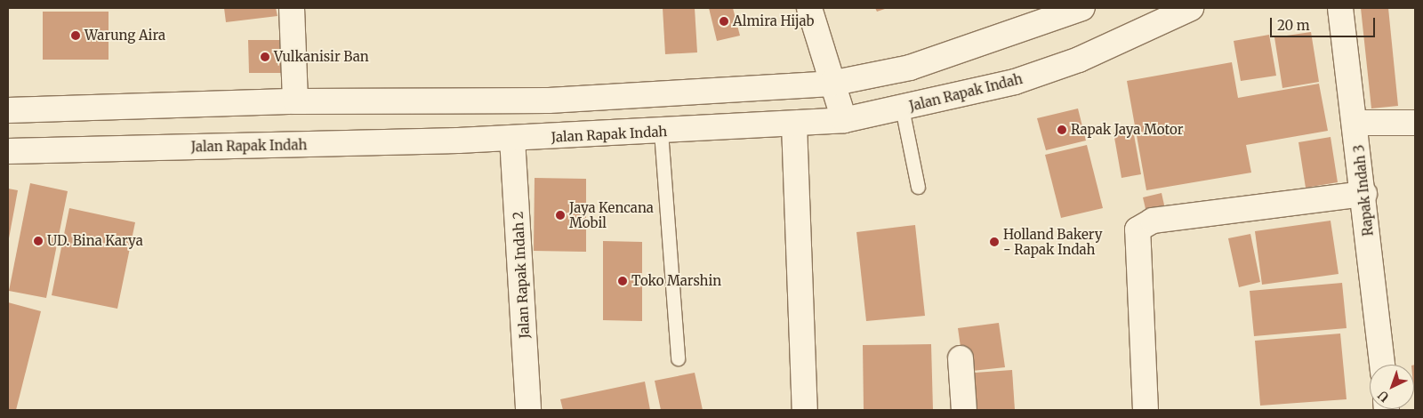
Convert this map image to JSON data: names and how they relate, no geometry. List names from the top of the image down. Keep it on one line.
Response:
{"streets":{"main road":["Jalan Rapak Indah","Rapak Indah 3","Jalan Rapak Indah 2"]},"crossings":[["Jalan Rapak Indah","Jalan Rapak Indah 2"]],"places":["Almira Hijab","Warung Aira","Vulkanisir Ban","Rapak Jaya Motor","Jaya Kencana Mobil","UD. Bina Karya","Holland Bakery - Rapak Indah","Toko Marshin"],"scale_bar":"20 m","north":"bottom left"}
